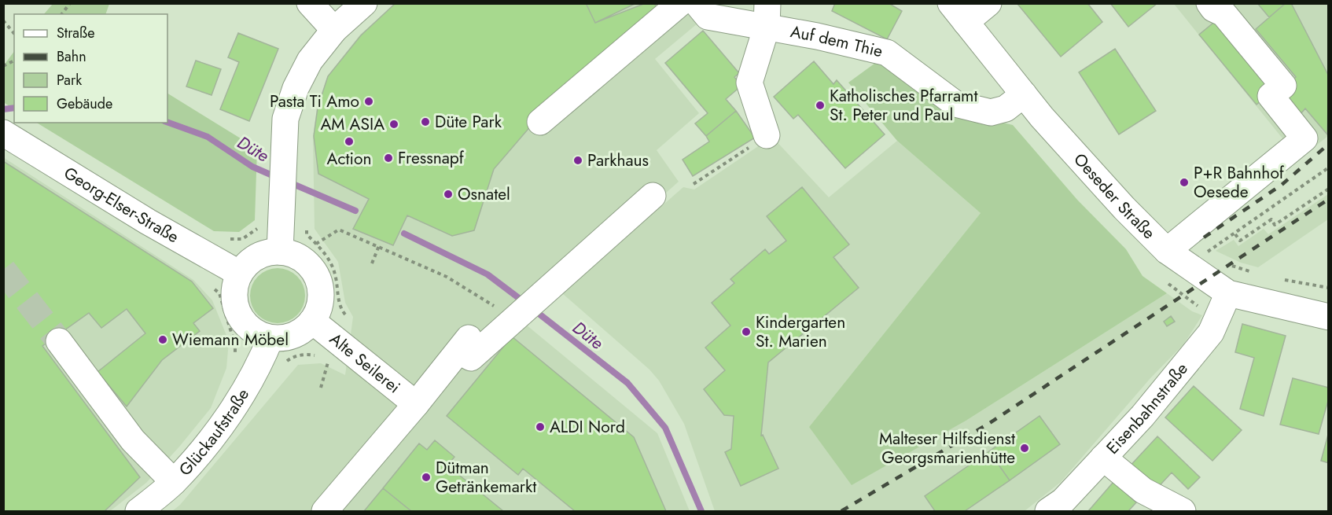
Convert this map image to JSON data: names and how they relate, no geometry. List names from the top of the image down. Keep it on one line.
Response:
{"streets":{"street":["Auf dem Thie","Oeseder Straße","Georg-Elser-Straße","Alte Seilerei","Eisenbahnstraße","Glückaufstraße"]},"crossings":[["Auf dem Thie","Oeseder Straße"],["Oeseder Straße","Eisenbahnstraße"],["Georg-Elser-Straße","Alte Seilerei"],["Georg-Elser-Straße","Glückaufstraße"],["Alte Seilerei","Glückaufstraße"]],"water":["Düte"],"places":["Pasta Ti Amo","Katholisches Pfarramt St. Peter und Paul","Düte Park","AM ASIA","Action","Fressnapf","Parkhaus","P+R Bahnhof Oesede","Osnatel","Kindergarten St. Marien","Wiemann Möbel","ALDI Nord","Malteser Hilfsdienst Georgsmarienhütte","Dütman Getränkemarkt"],"legend":["Straße","Bahn","Park","Gebäude"]}
